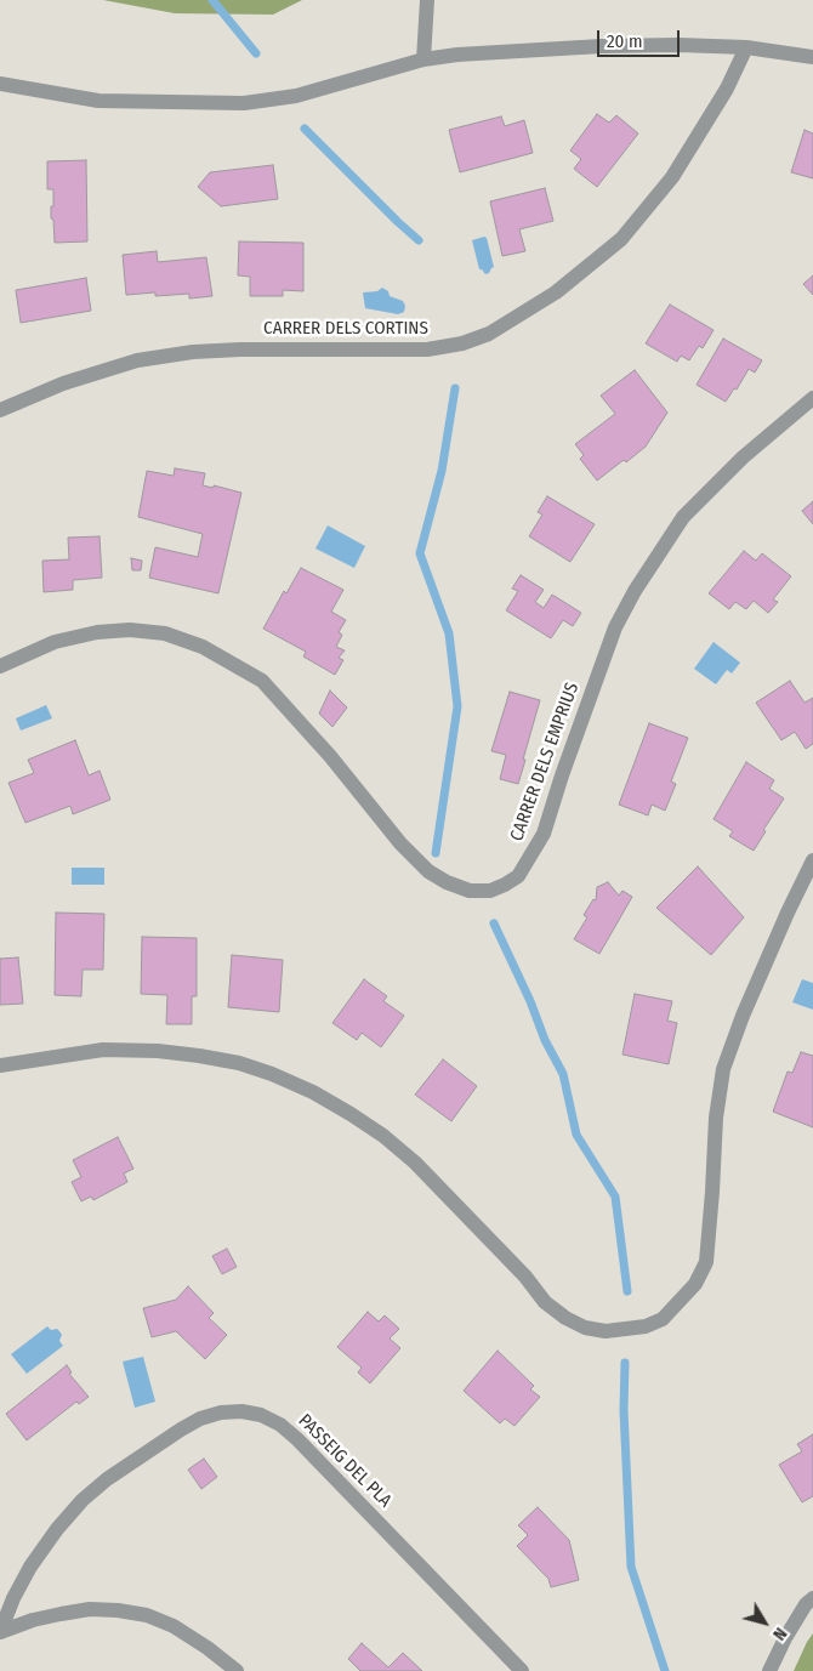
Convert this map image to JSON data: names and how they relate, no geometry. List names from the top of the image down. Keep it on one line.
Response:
{"streets":{"street":["CARRER DELS CORTINS","CARRER DELS EMPRIUS","PASSEIG DEL PLA"]},"scale_bar":"20 m","north":"bottom right"}
